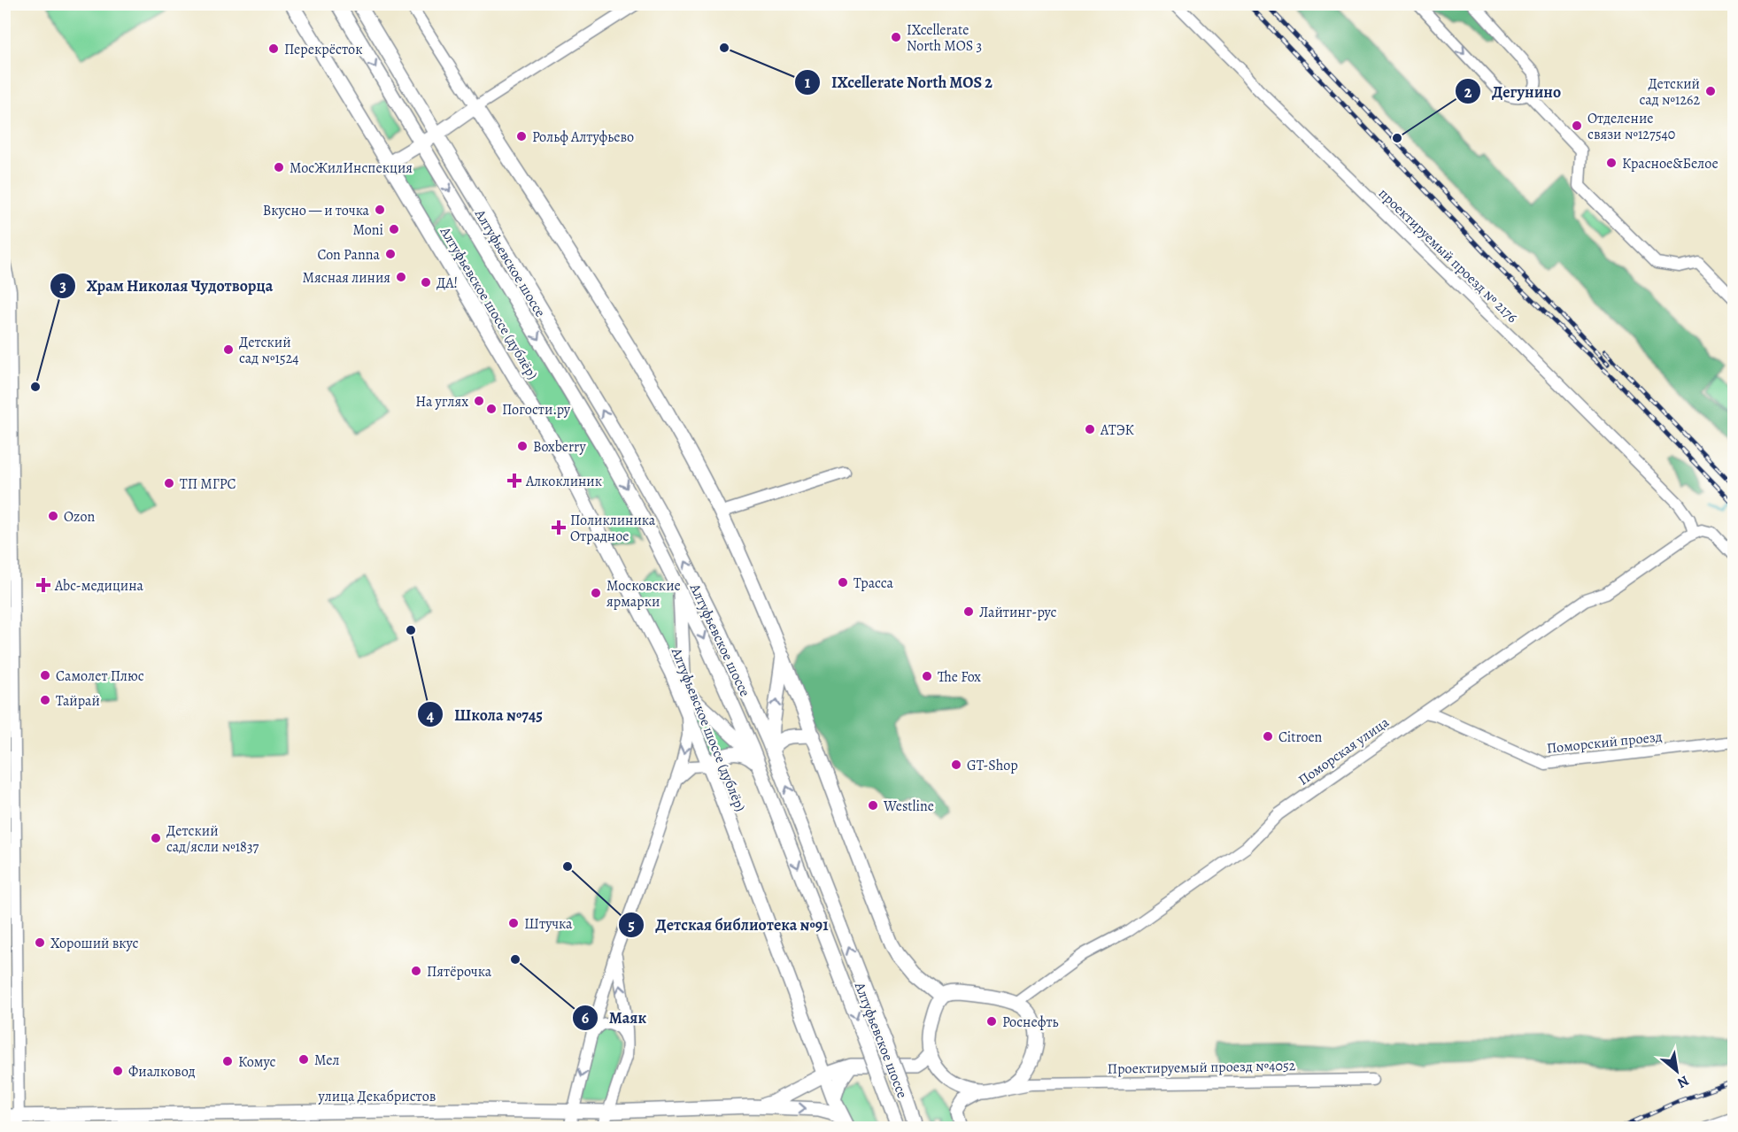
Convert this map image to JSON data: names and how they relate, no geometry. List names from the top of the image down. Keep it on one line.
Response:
{"streets":{"main road":["Алтуфьевское шоссе","Алтуфьевское шоссе (дублёр)","улица Декабристов"],"street":["проектируемый проезд № 2176","Поморский проезд","Поморская улица","Проектируемый проезд №4052"]},"crossings":[["проектируемый проезд № 2176","Поморская улица"],["Алтуфьевское шоссе (дублёр)","улица Декабристов"],["Поморский проезд","Поморская улица"],["Поморская улица","Проектируемый проезд №4052"],["Поморская улица","улица Декабристов"],["Проектируемый проезд №4052","улица Декабристов"]],"places":{"other":["IXcellerate North MOS 3","IXcellerate North MOS 2","Перекрёсток","Детский сад №1262","Отделение связи №127540","Рольф Алтуфьево","Дегунино","Красное&Белое","МосЖилИнспекция","Вкусно — и точка","Moni","Con Panna","Мясная линия","ДА!","Детский сад №1524","Храм Николая Чудотворца","На углях","Погости.ру","АТЭК","Boxberry","ТП МГРС","Ozon","Трасса","Московские ярмарки","Лайтинг-рус","Школа №745","Самолет Плюс","The Fox","Тайрай","Citroen","GT-Shop","Westline","Детский сад/ясли №1837","Детская библиотека №91","Штучка","Хороший вкус","Маяк","Пятёрочка","Роснефть","Мел","Комус","Фиалковод"],"health":["Алкоклиник","Поликлиника Отрадное","Abc-медицина"]},"north":"bottom right"}
